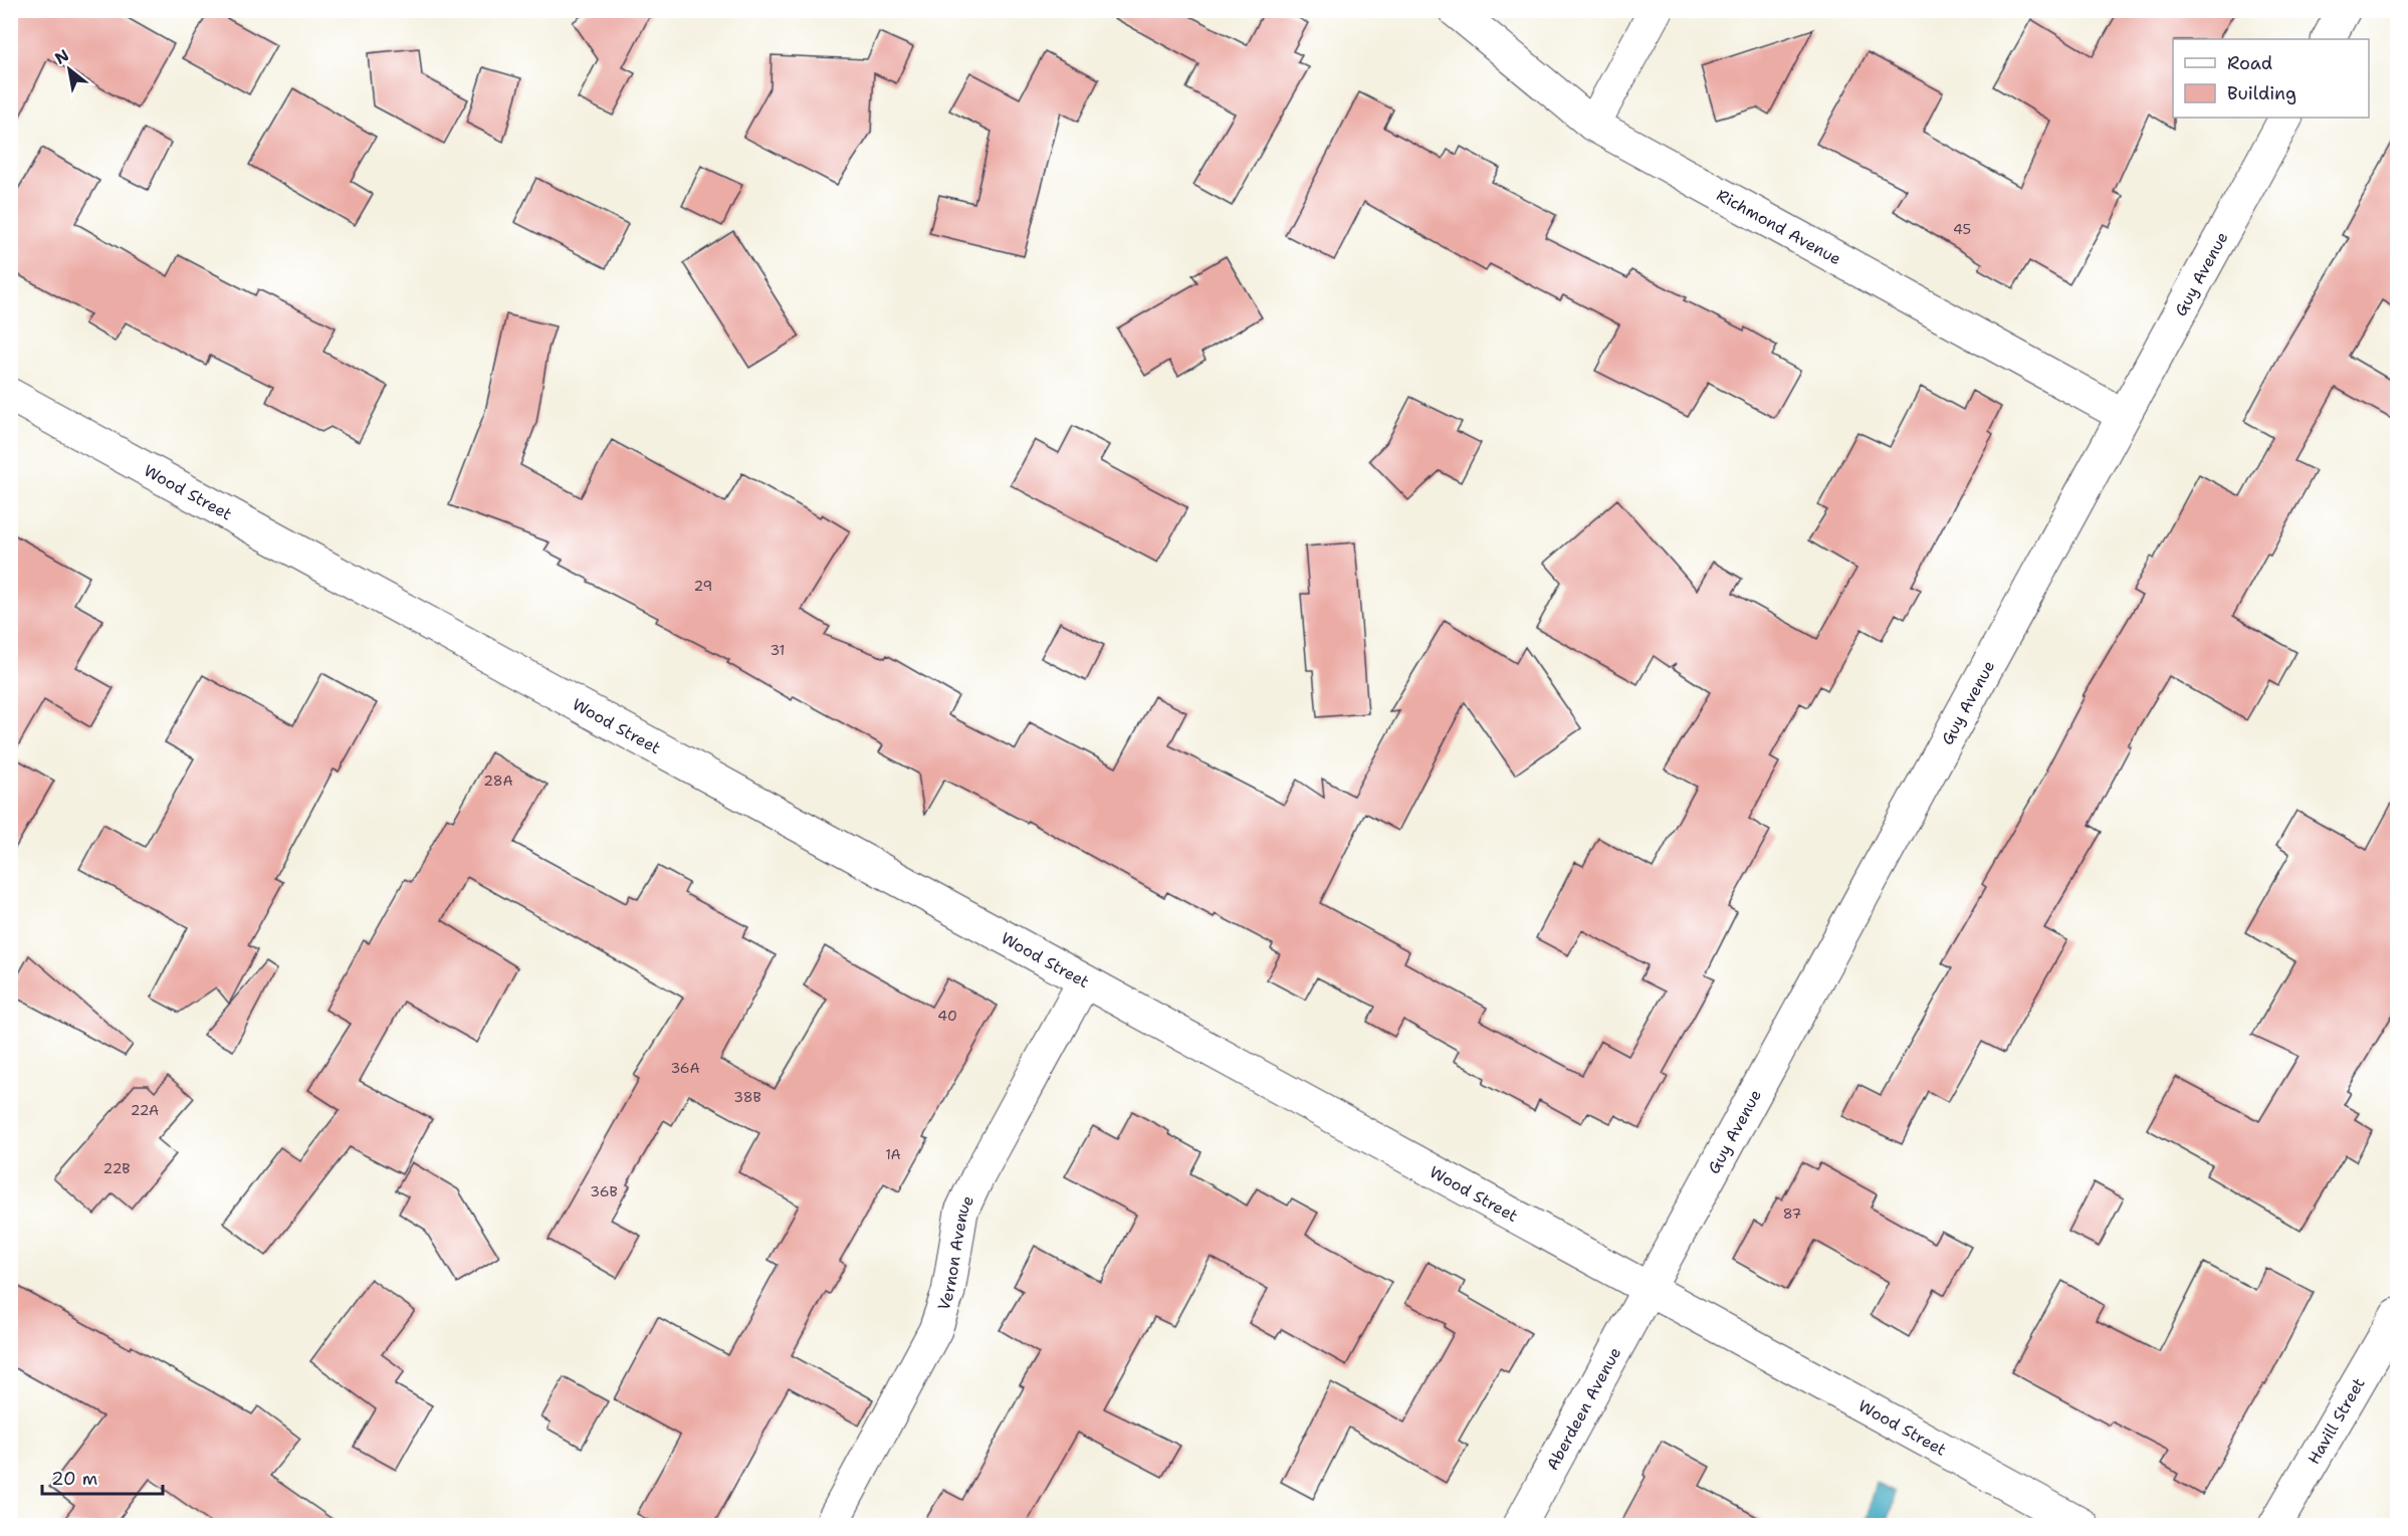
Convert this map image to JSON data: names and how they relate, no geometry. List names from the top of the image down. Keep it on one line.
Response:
{"streets":{"street":["Richmond Avenue","Guy Avenue","Wood Street","Vernon Avenue","Aberdeen Avenue","Havill Street"]},"crossings":[["Richmond Avenue","Guy Avenue"],["Guy Avenue","Wood Street"],["Guy Avenue","Aberdeen Avenue"],["Wood Street","Vernon Avenue"],["Wood Street","Aberdeen Avenue"]],"house_numbers":["45","29","31","28A","40","36A","38B","22A","1A","22B","36B","87"],"legend":["Road","Building"],"scale_bar":"20 m","north":"top left"}
